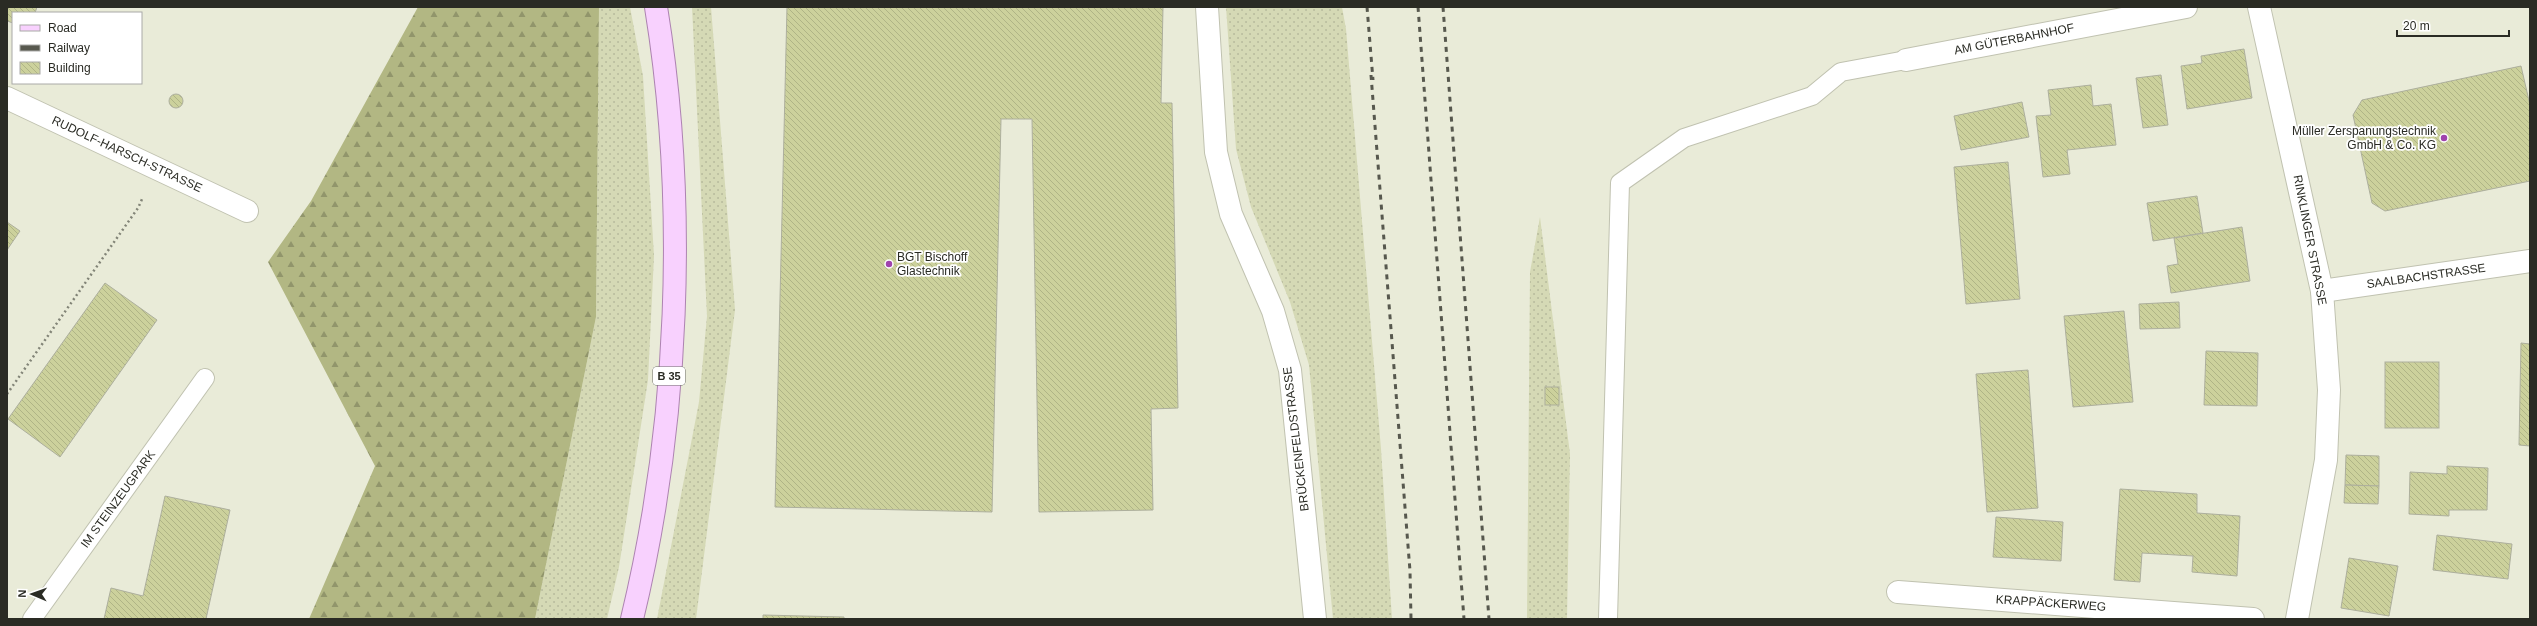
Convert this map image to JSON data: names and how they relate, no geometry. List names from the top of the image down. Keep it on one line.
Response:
{"streets":{"main road":["B 35"],"street":["AM GÜTERBAHNHOF","RUDOLF-HARSCH-STRASSE","RINKLINGER STRASSE","SAALBACHSTRASSE","BRÜCKENFELDSTRASSE","KRAPPÄCKERWEG"],"lane":["IM STEINZEUGPARK"]},"crossings":[["RINKLINGER STRASSE","SAALBACHSTRASSE"]],"places":["Müller Zerspanungstechnik GmbH & Co. KG","BGT Bischoff Glastechnik"],"legend":["Road","Railway","Building"],"scale_bar":"20 m","north":"left"}
